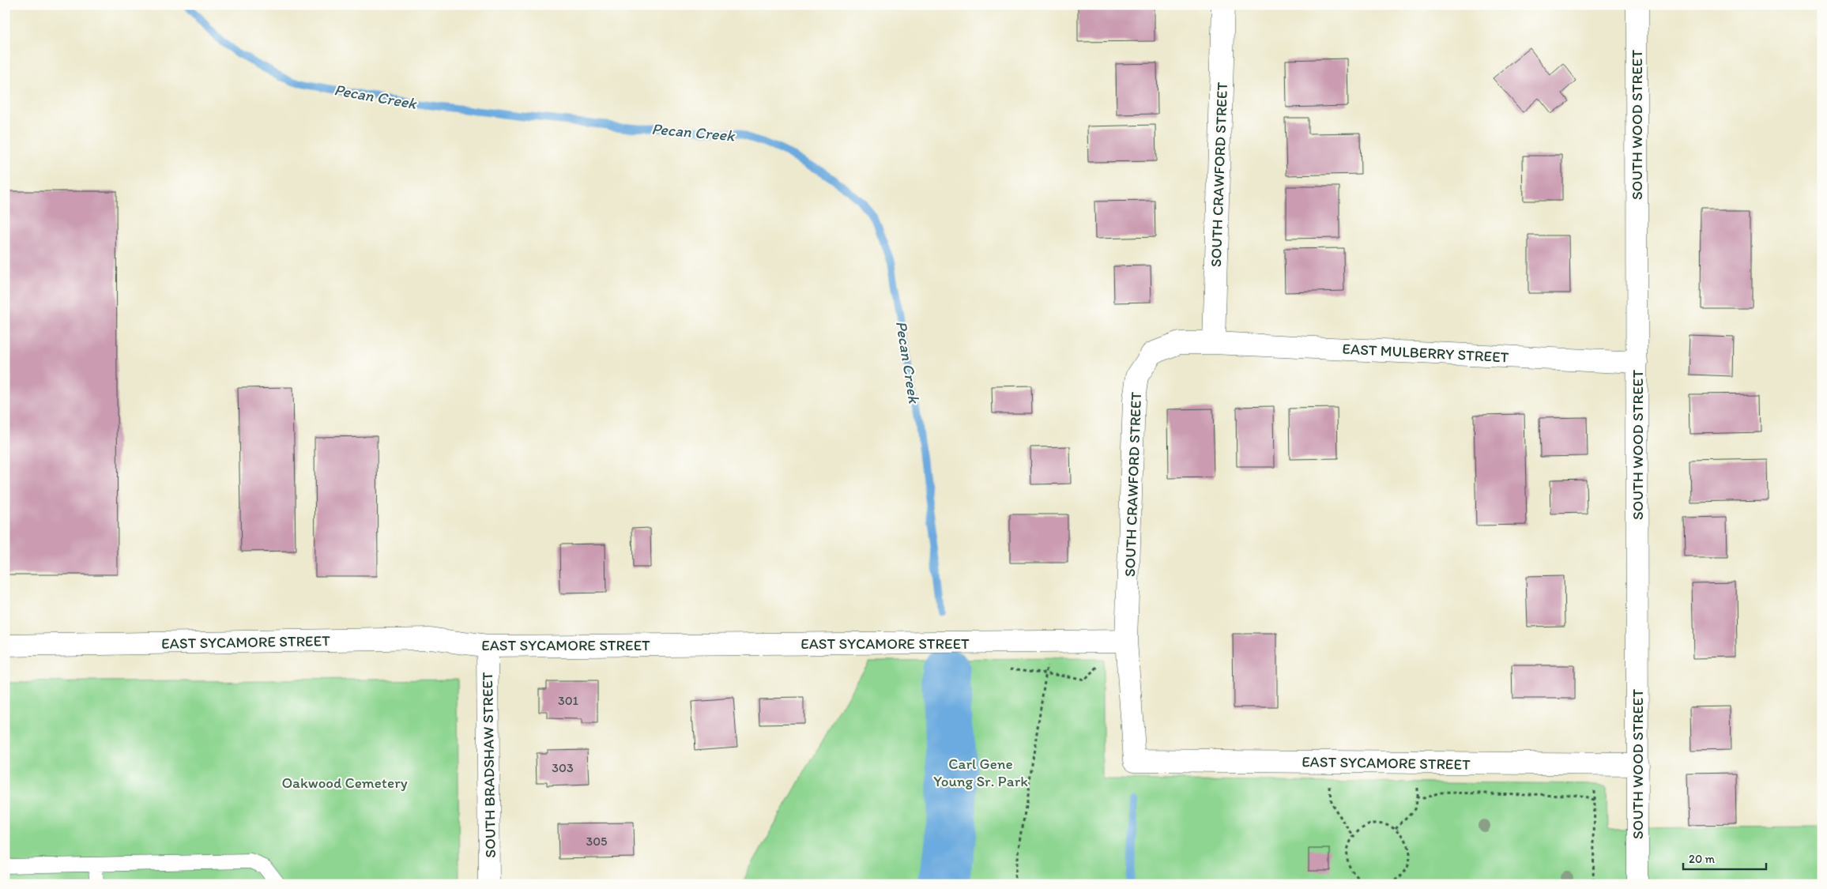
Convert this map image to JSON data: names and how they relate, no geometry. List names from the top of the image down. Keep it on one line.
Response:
{"streets":{"street":["SOUTH WOOD STREET","SOUTH CRAWFORD STREET","EAST MULBERRY STREET","EAST SYCAMORE STREET","SOUTH BRADSHAW STREET"]},"crossings":[["SOUTH WOOD STREET","EAST MULBERRY STREET"],["SOUTH WOOD STREET","EAST SYCAMORE STREET"],["SOUTH CRAWFORD STREET","EAST MULBERRY STREET"],["SOUTH CRAWFORD STREET","EAST SYCAMORE STREET"],["EAST SYCAMORE STREET","SOUTH BRADSHAW STREET"]],"water":["Pecan Creek"],"parks":["Carl Gene Young Sr. Park","Oakwood Cemetery"],"house_numbers":["301","303","305"],"scale_bar":"20 m"}
